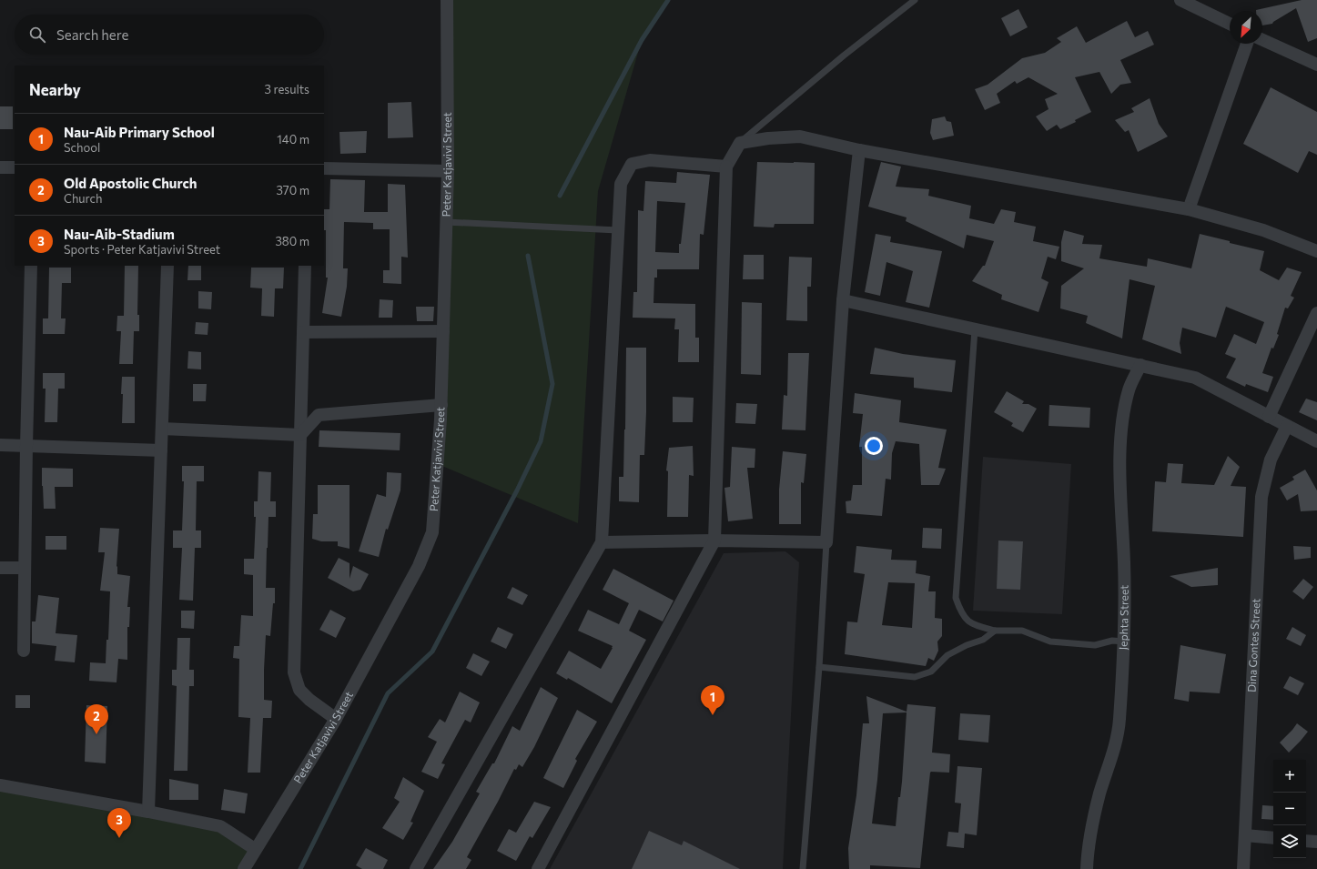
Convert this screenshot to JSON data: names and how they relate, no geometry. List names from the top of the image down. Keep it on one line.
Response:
{"streets":{"street":["Peter Katjavivi Street","Jephta Street","Dina Gontes Street"]},"north":"bottom left","page":{"search":"Search here","heading":["Nearby","3 results"],"list":[{"mark":"1","name":"Nau-Aib Primary School","note":"School","value":"140 m"},{"mark":"2","name":"Old Apostolic Church","note":"Church","value":"370 m"},{"mark":"3","name":"Nau-Aib-Stadium","note":"Sports · Peter Katjavivi Street","value":"380 m"}],"pins":["1","2","3"],"map_buttons":["+","−"]}}
